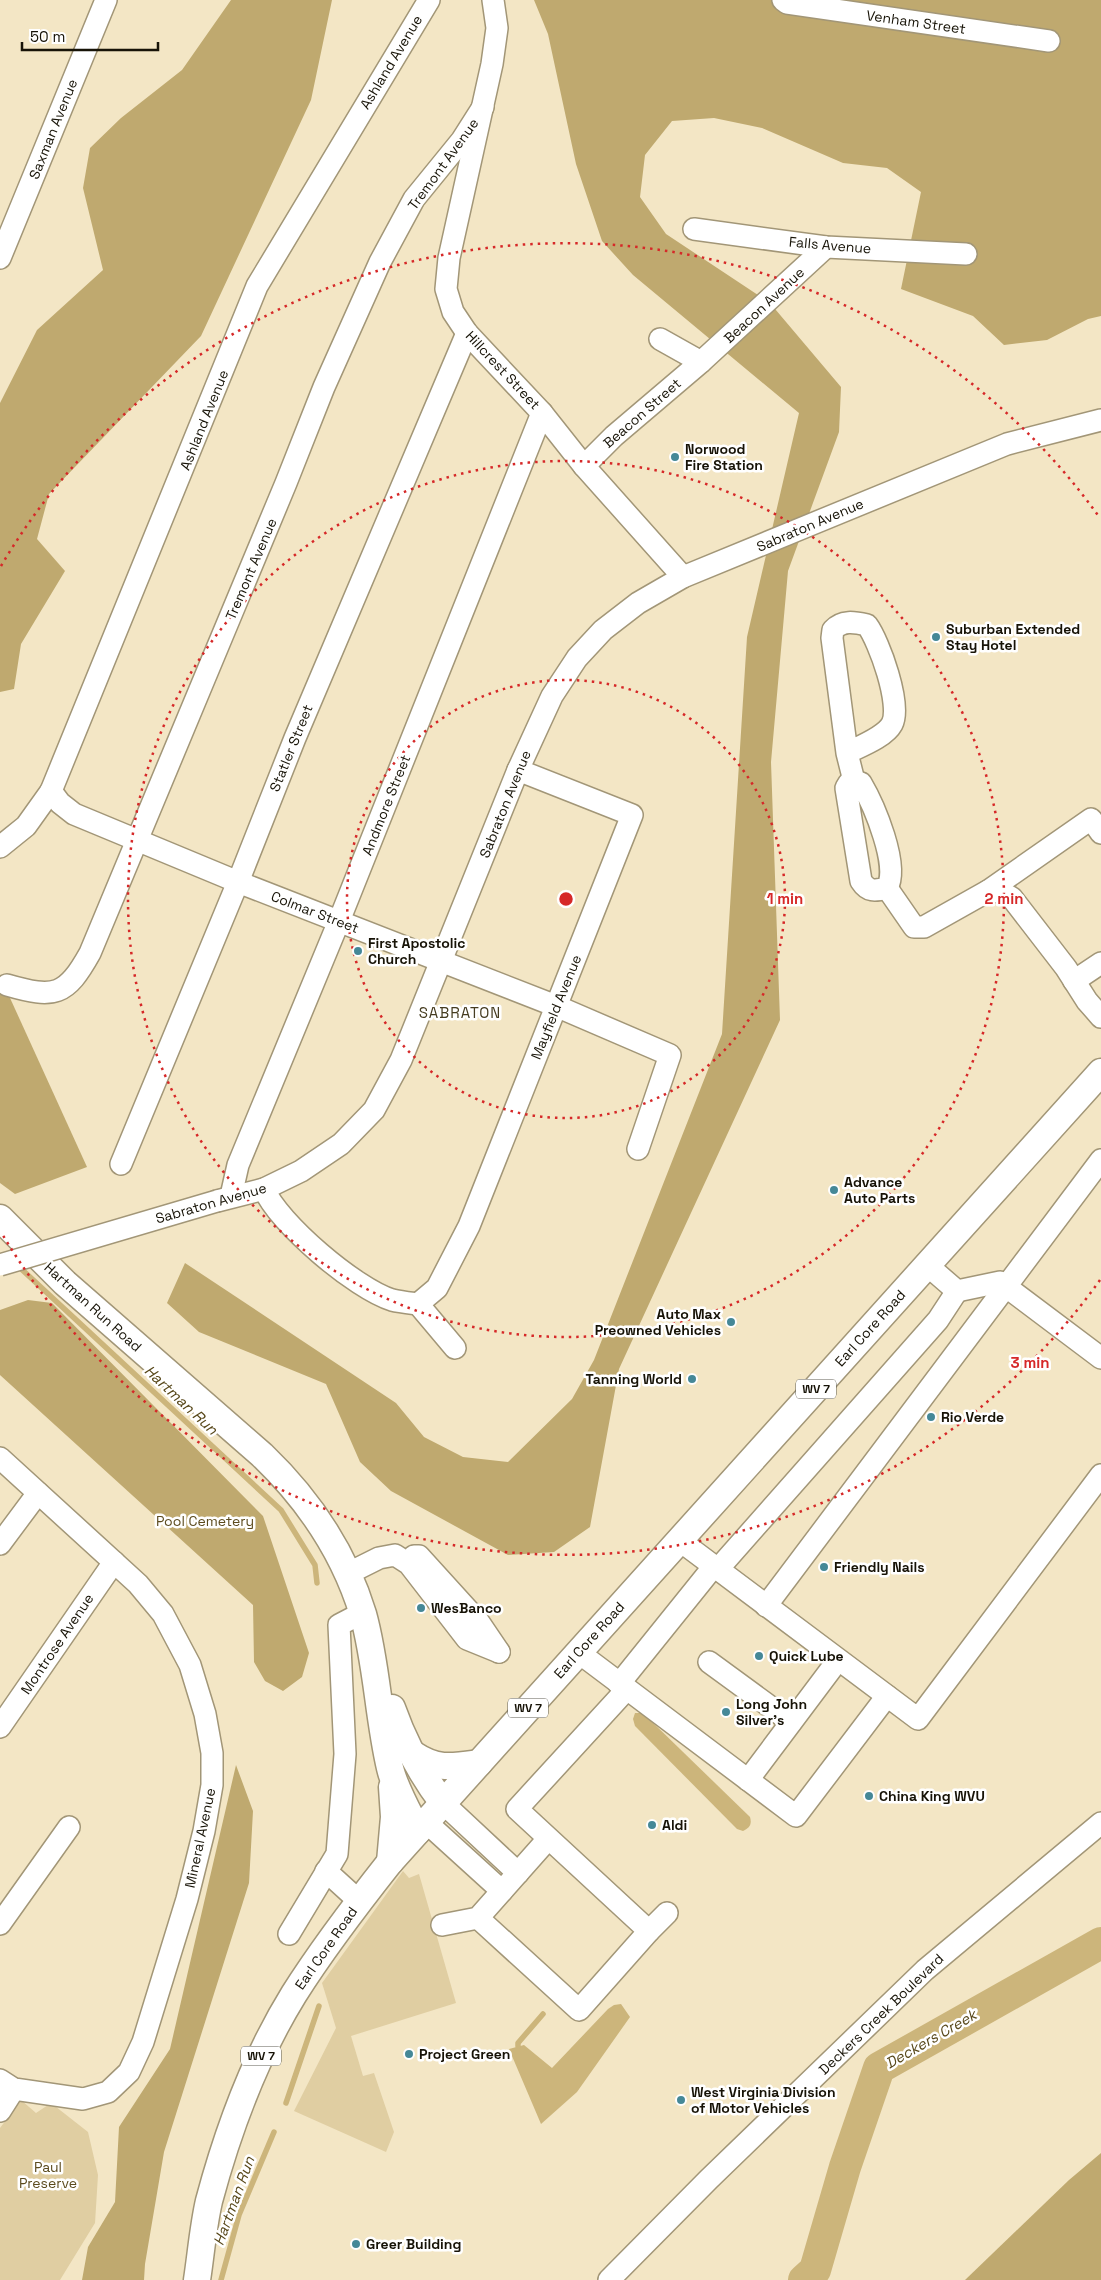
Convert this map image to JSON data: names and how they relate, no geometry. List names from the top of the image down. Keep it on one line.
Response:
{"streets":{"main road":["Hartman Run Road","Earl Core Road","WV 7"],"street":["Venham Street","Ashland Avenue","Saxman Avenue","Tremont Avenue","Falls Avenue","Beacon Avenue","Hillcrest Street","Beacon Street","Sabraton Avenue","Statler Street","Andmore Street","Colmar Street","Mayfield Avenue","Montrose Avenue","Mineral Avenue","Deckers Creek Boulevard"]},"crossings":[["Ashland Avenue","Colmar Street"],["Tremont Avenue","Hillcrest Street"],["Tremont Avenue","Colmar Street"],["Falls Avenue","Beacon Avenue"],["Beacon Avenue","Beacon Street"],["Hillcrest Street","Beacon Street"],["Hillcrest Street","Sabraton Avenue"],["Hillcrest Street","Statler Street"],["Hillcrest Street","Andmore Street"],["Sabraton Avenue","Andmore Street"],["Sabraton Avenue","Colmar Street"],["Sabraton Avenue","Mayfield Avenue"],["Statler Street","Colmar Street"],["Andmore Street","Colmar Street"],["Colmar Street","Mayfield Avenue"],["Hartman Run Road","Earl Core Road"],["Montrose Avenue","Mineral Avenue"]],"districts":["SABRATON"],"water":["Hartman Run","Deckers Creek"],"parks":["Pool Cemetery","Paul Preserve"],"places":["Norwood Fire Station","Suburban Extended Stay Hotel","First Apostolic Church","Advance Auto Parts","Auto Max Preowned Vehicles","Tanning World","Rio Verde","Friendly Nails","WesBanco","Quick Lube","Long John Silver's","China King WVU","Aldi","Project Green","West Virginia Division of Motor Vehicles","Greer Building"],"scale_bar":"50 m","rings":["1 min","2 min","3 min"]}
